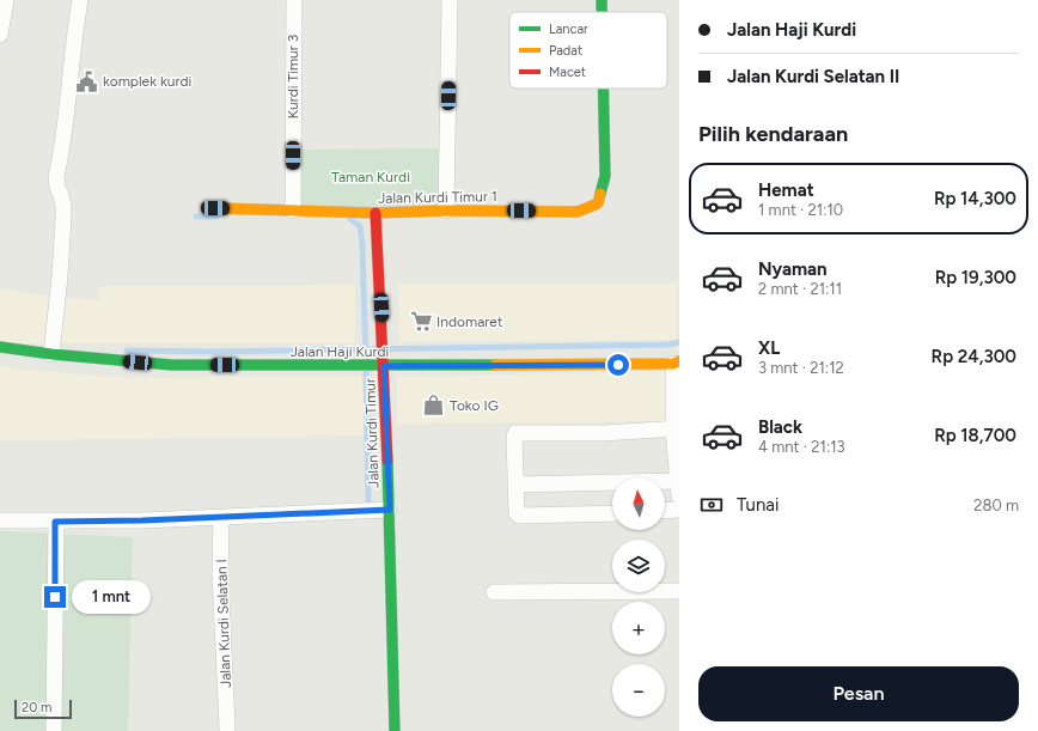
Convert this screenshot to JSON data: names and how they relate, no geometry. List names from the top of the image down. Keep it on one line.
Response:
{"streets":{"street":["Kurdi Timur 3","Jalan Kurdi Timur 1","Jalan Haji Kurdi","Jalan Kurdi Timur","Jalan Kurdi Selatan I"]},"crossings":[["Kurdi Timur 3","Jalan Kurdi Timur 1"],["Jalan Kurdi Timur 1","Jalan Kurdi Timur"],["Jalan Haji Kurdi","Jalan Kurdi Timur"]],"parks":["Taman Kurdi"],"places":{"public building":["komplek kurdi"],"supermarket":["Indomaret"],"shop":["Toko IG"]},"legend":["Lancar","Padat","Macet"],"scale_bar":"20 m","north":"top","page":{"banner":["Jalan Haji Kurdi","Jalan Kurdi Selatan II"],"heading":"Pilih kendaraan","list":[{"name":"Hemat","note":"1 mnt · 21:10","value":"Rp 14,300"},{"name":"Nyaman","note":"2 mnt · 21:11","value":"Rp 19,300"},{"name":"XL","note":"3 mnt · 21:12","value":"Rp 24,300"},{"name":"Black","note":"4 mnt · 21:13","value":"Rp 18,700"}],"map_buttons":["+","−"],"pay":["Tunai","280 m"],"bubble":"1 mnt","buttons":"Pesan","scale":"20 m"}}
